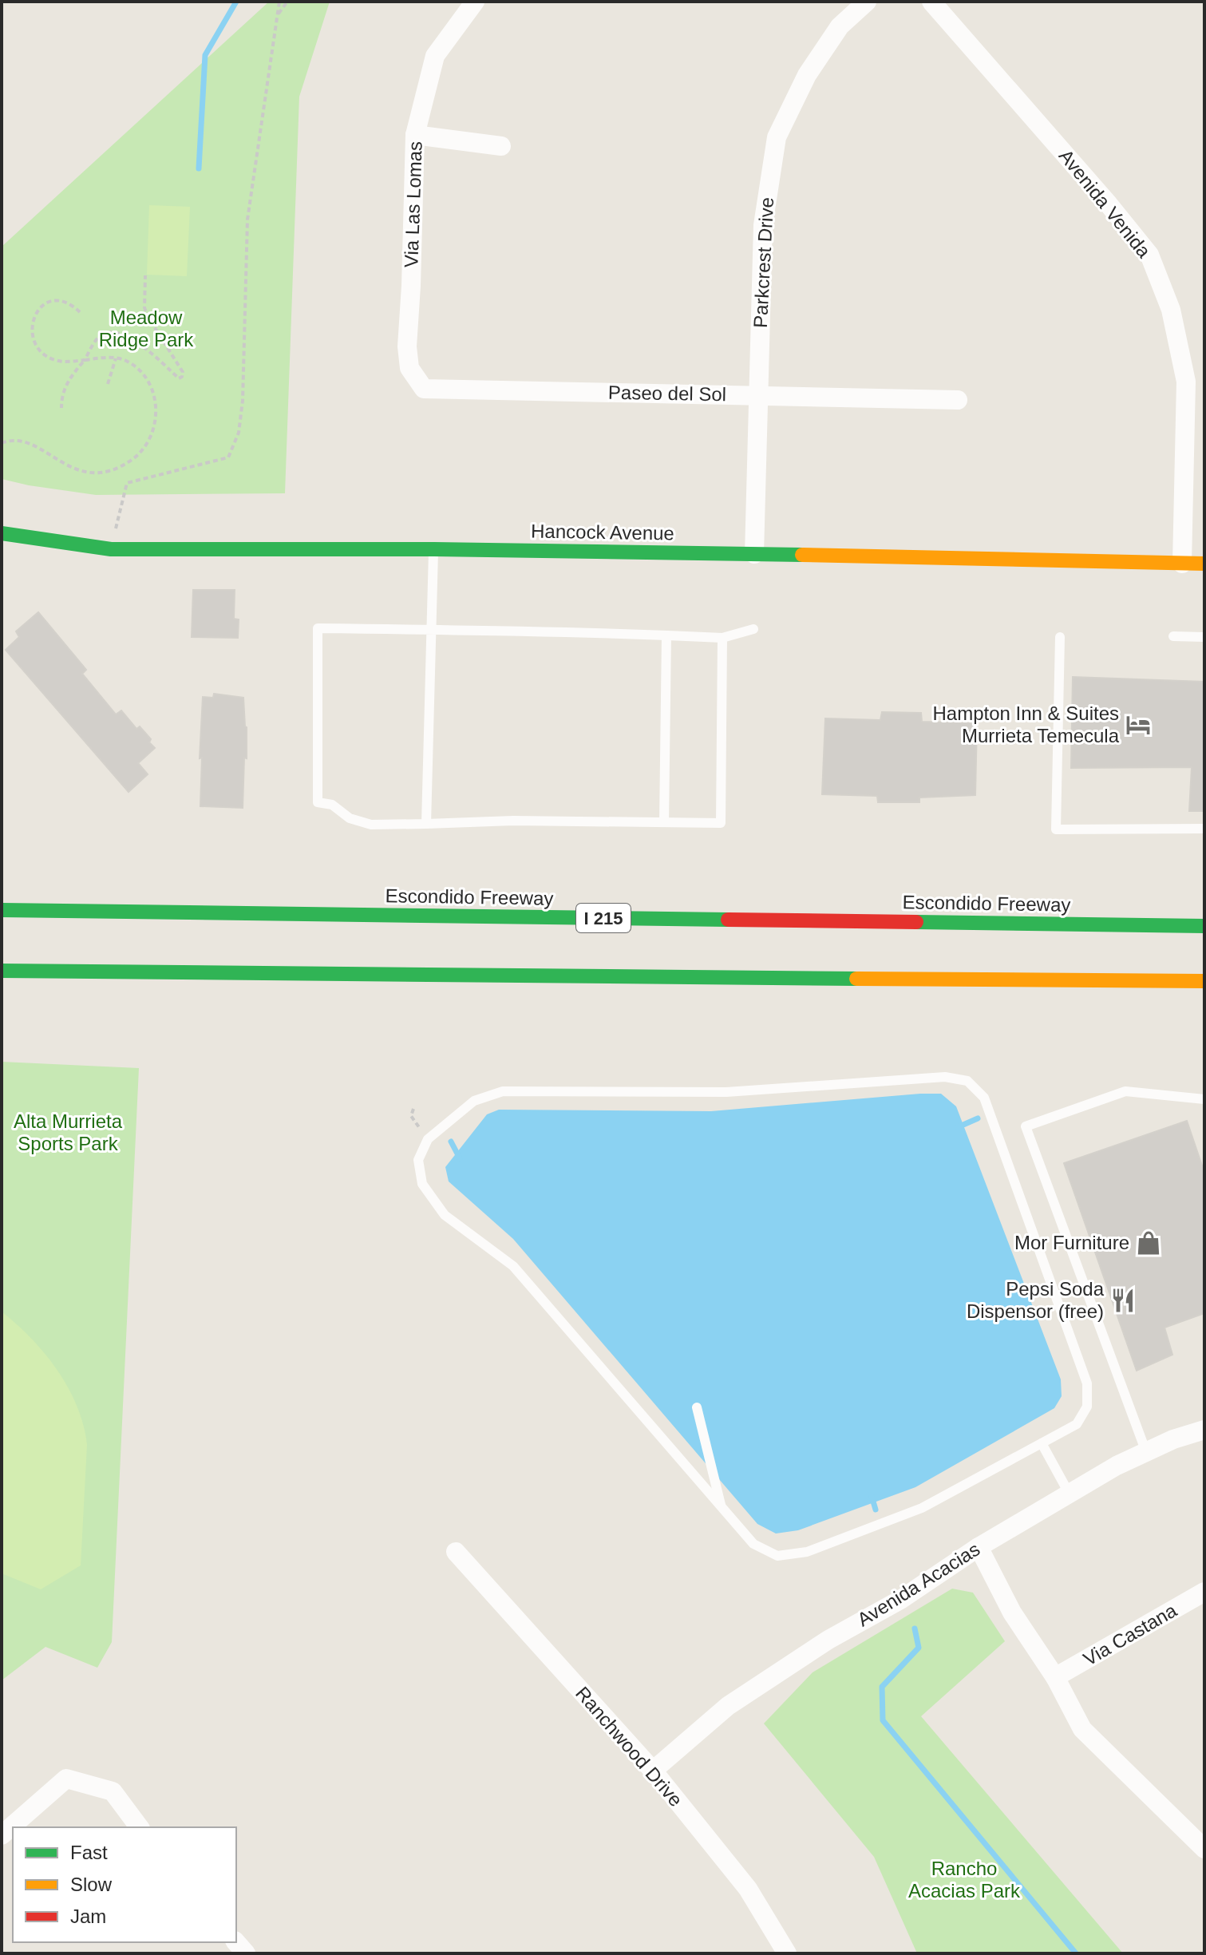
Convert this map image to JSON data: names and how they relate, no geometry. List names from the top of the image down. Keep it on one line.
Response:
{"streets":{"main road":["Hancock Avenue","Escondido Freeway","I 215"],"street":["Avenida Venida","Via Las Lomas","Parkcrest Drive","Paseo del Sol","Avenida Acacias","Via Castana","Ranchwood Drive"]},"crossings":[["Avenida Venida","Hancock Avenue"],["Via Las Lomas","Paseo del Sol"],["Parkcrest Drive","Paseo del Sol"],["Parkcrest Drive","Hancock Avenue"],["Avenida Acacias","Ranchwood Drive"]],"parks":["Meadow Ridge Park","Alta Murrieta Sports Park","Rancho Acacias Park"],"places":{"hotel":["Hampton Inn & Suites Murrieta Temecula"],"shop":["Mor Furniture"],"restaurant":["Pepsi Soda Dispensor (free)"]},"legend":["Fast","Slow","Jam"]}
